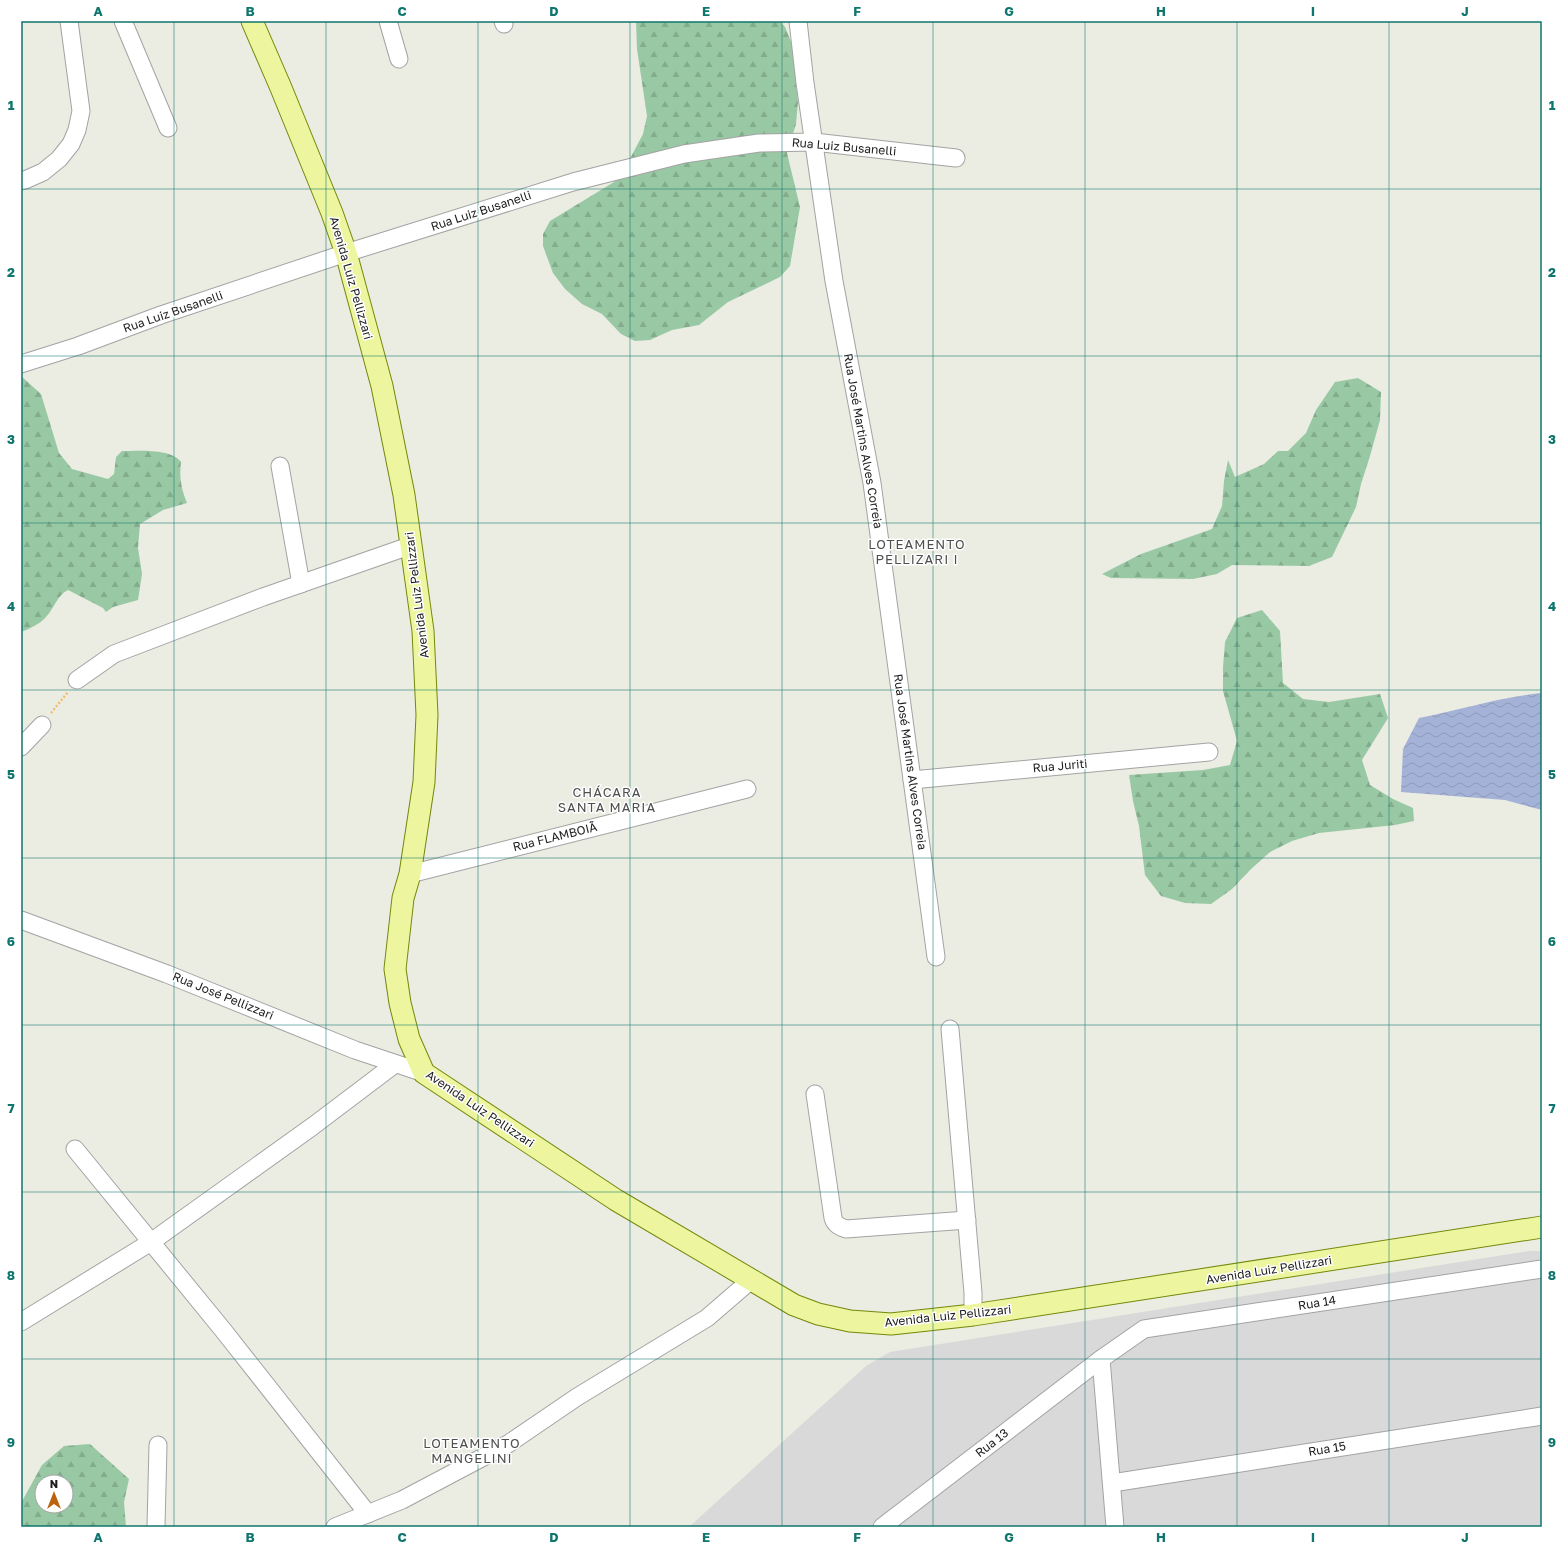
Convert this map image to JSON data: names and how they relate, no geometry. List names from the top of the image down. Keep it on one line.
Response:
{"streets":{"main road":["Avenida Luiz Pellizzari"],"street":["Rua Luiz Busanelli","Rua José Martins Alves Correia","Rua Juriti","Rua FLAMBOIÃ","Rua José Pellizzari","Rua 14","Rua 13","Rua 15"]},"crossings":[["Rua Luiz Busanelli","Avenida Luiz Pellizzari"],["Rua Luiz Busanelli","Rua José Martins Alves Correia"],["Avenida Luiz Pellizzari","Rua FLAMBOIÃ"],["Avenida Luiz Pellizzari","Rua José Pellizzari"],["Rua José Martins Alves Correia","Rua Juriti"],["Rua 14","Rua 13"]],"districts":["LOTEAMENTO PELLIZARI I","CHÁCARA SANTA MARIA","LOTEAMENTO MANGELINI"],"north":"top","grid":{"columns":["A","B","C","D","E","F","G","H","I","J"],"rows":["1","2","3","4","5","6","7","8","9"]}}
